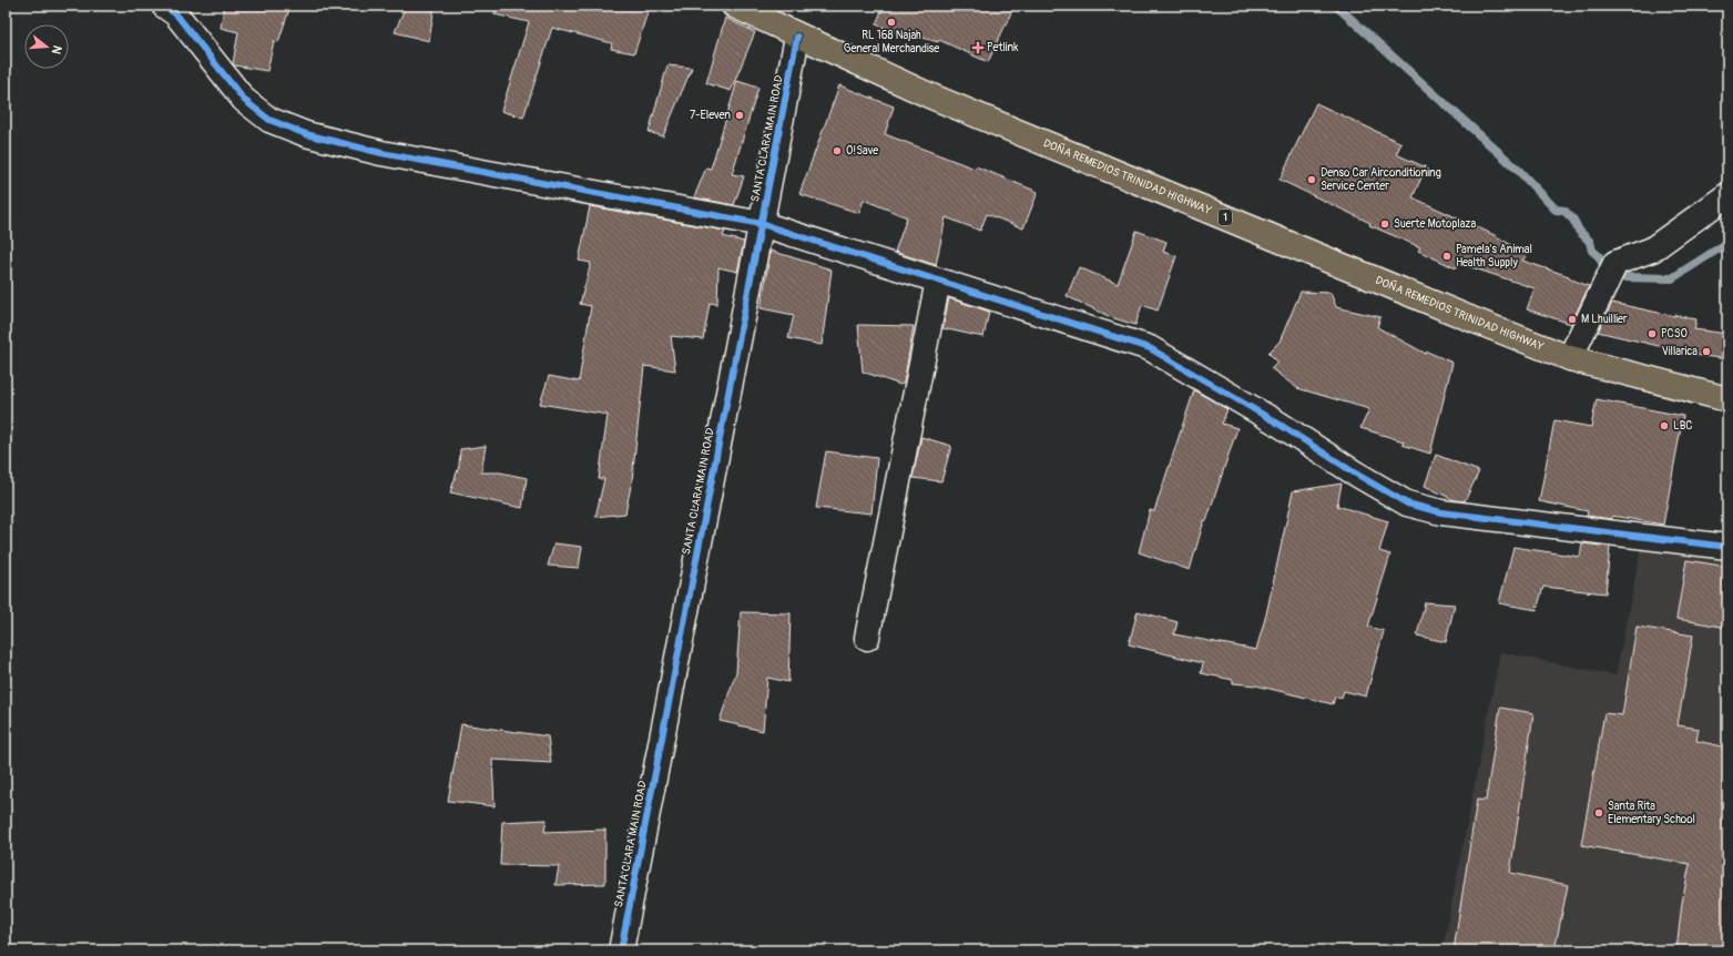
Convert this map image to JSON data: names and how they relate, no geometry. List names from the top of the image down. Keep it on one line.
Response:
{"streets":{"highway":["DOÑA REMEDIOS TRINIDAD HIGHWAY","1"],"street":["SANTA CLARA MAIN ROAD"]},"crossings":[["SANTA CLARA MAIN ROAD","DOÑA REMEDIOS TRINIDAD HIGHWAY"]],"places":{"other":["RL 168 Najah General Merchandise","7-Eleven","O!Save","Denso Car Airconditioning Service Center","Suerte Motoplaza","Pamela's Animal Health Supply","M Lhuillier","PCSO","Villarica","LBC","Santa Rita Elementary School"],"health":["Petlink"]},"north":"right"}
